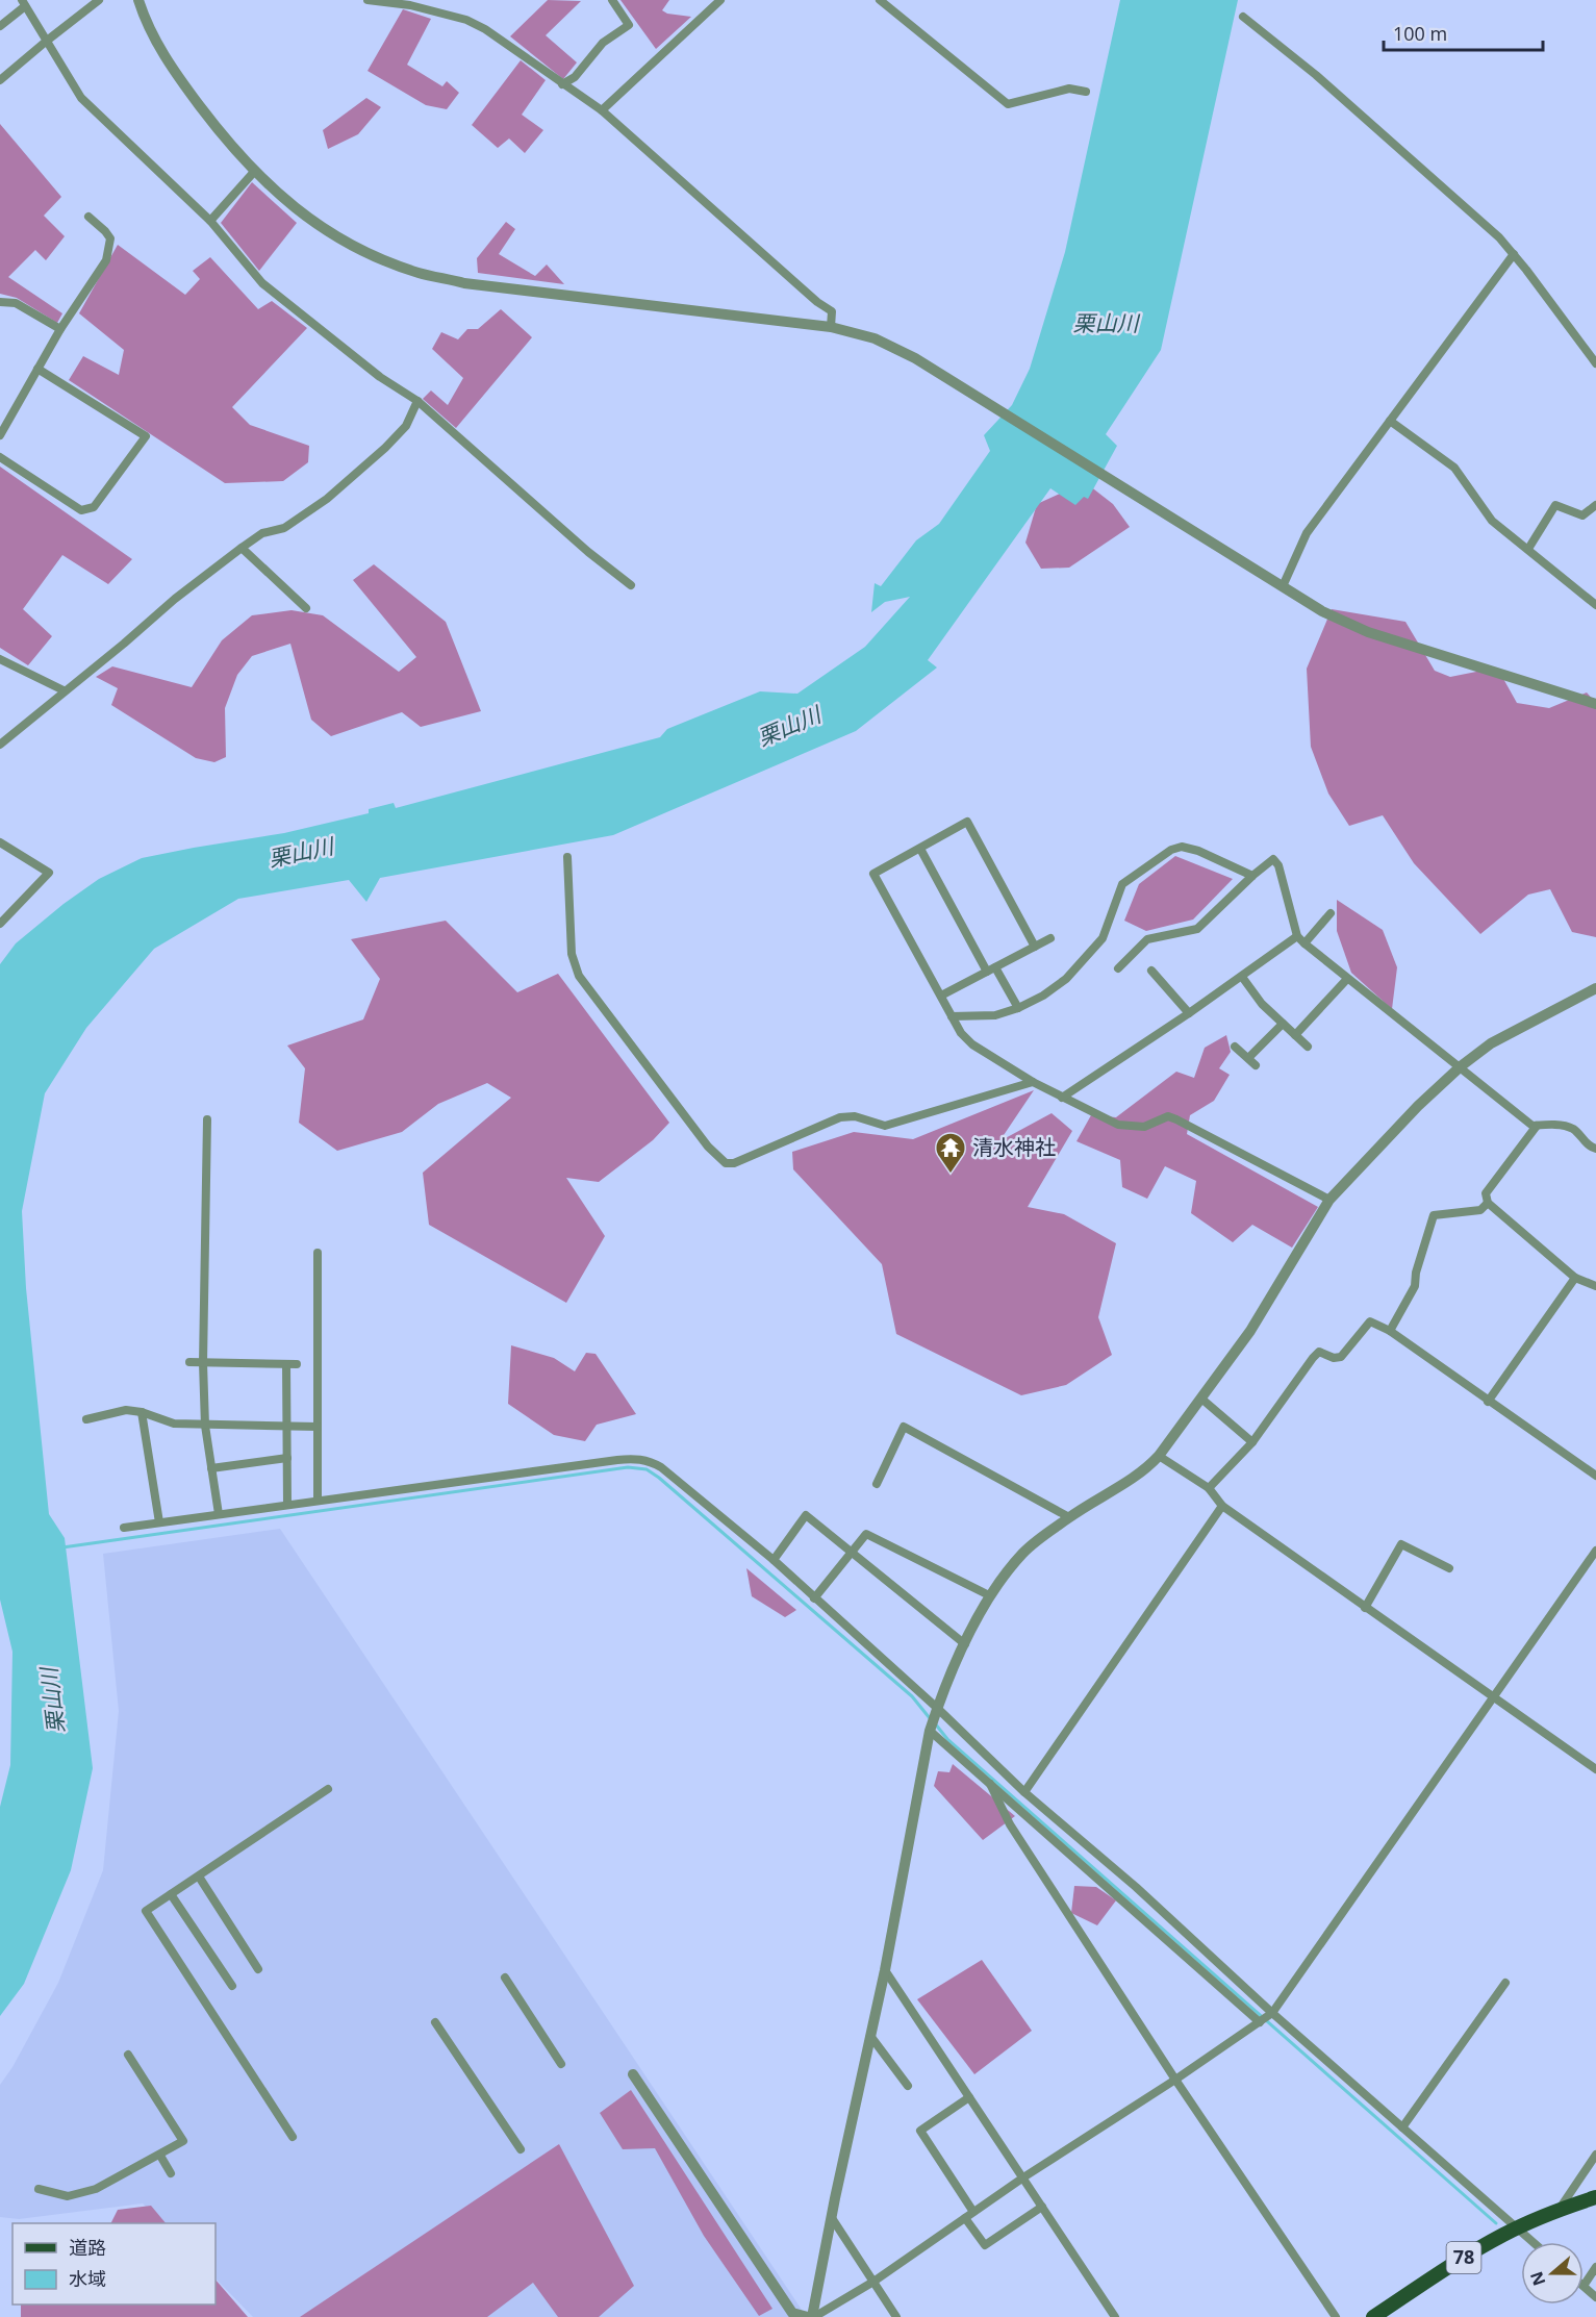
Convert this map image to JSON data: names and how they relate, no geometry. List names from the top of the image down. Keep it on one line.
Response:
{"streets":{"main road":["78"]},"water":["栗山川"],"places":{"temple":["清水神社"]},"legend":["道路","水域"],"scale_bar":"100 m","north":"left"}
